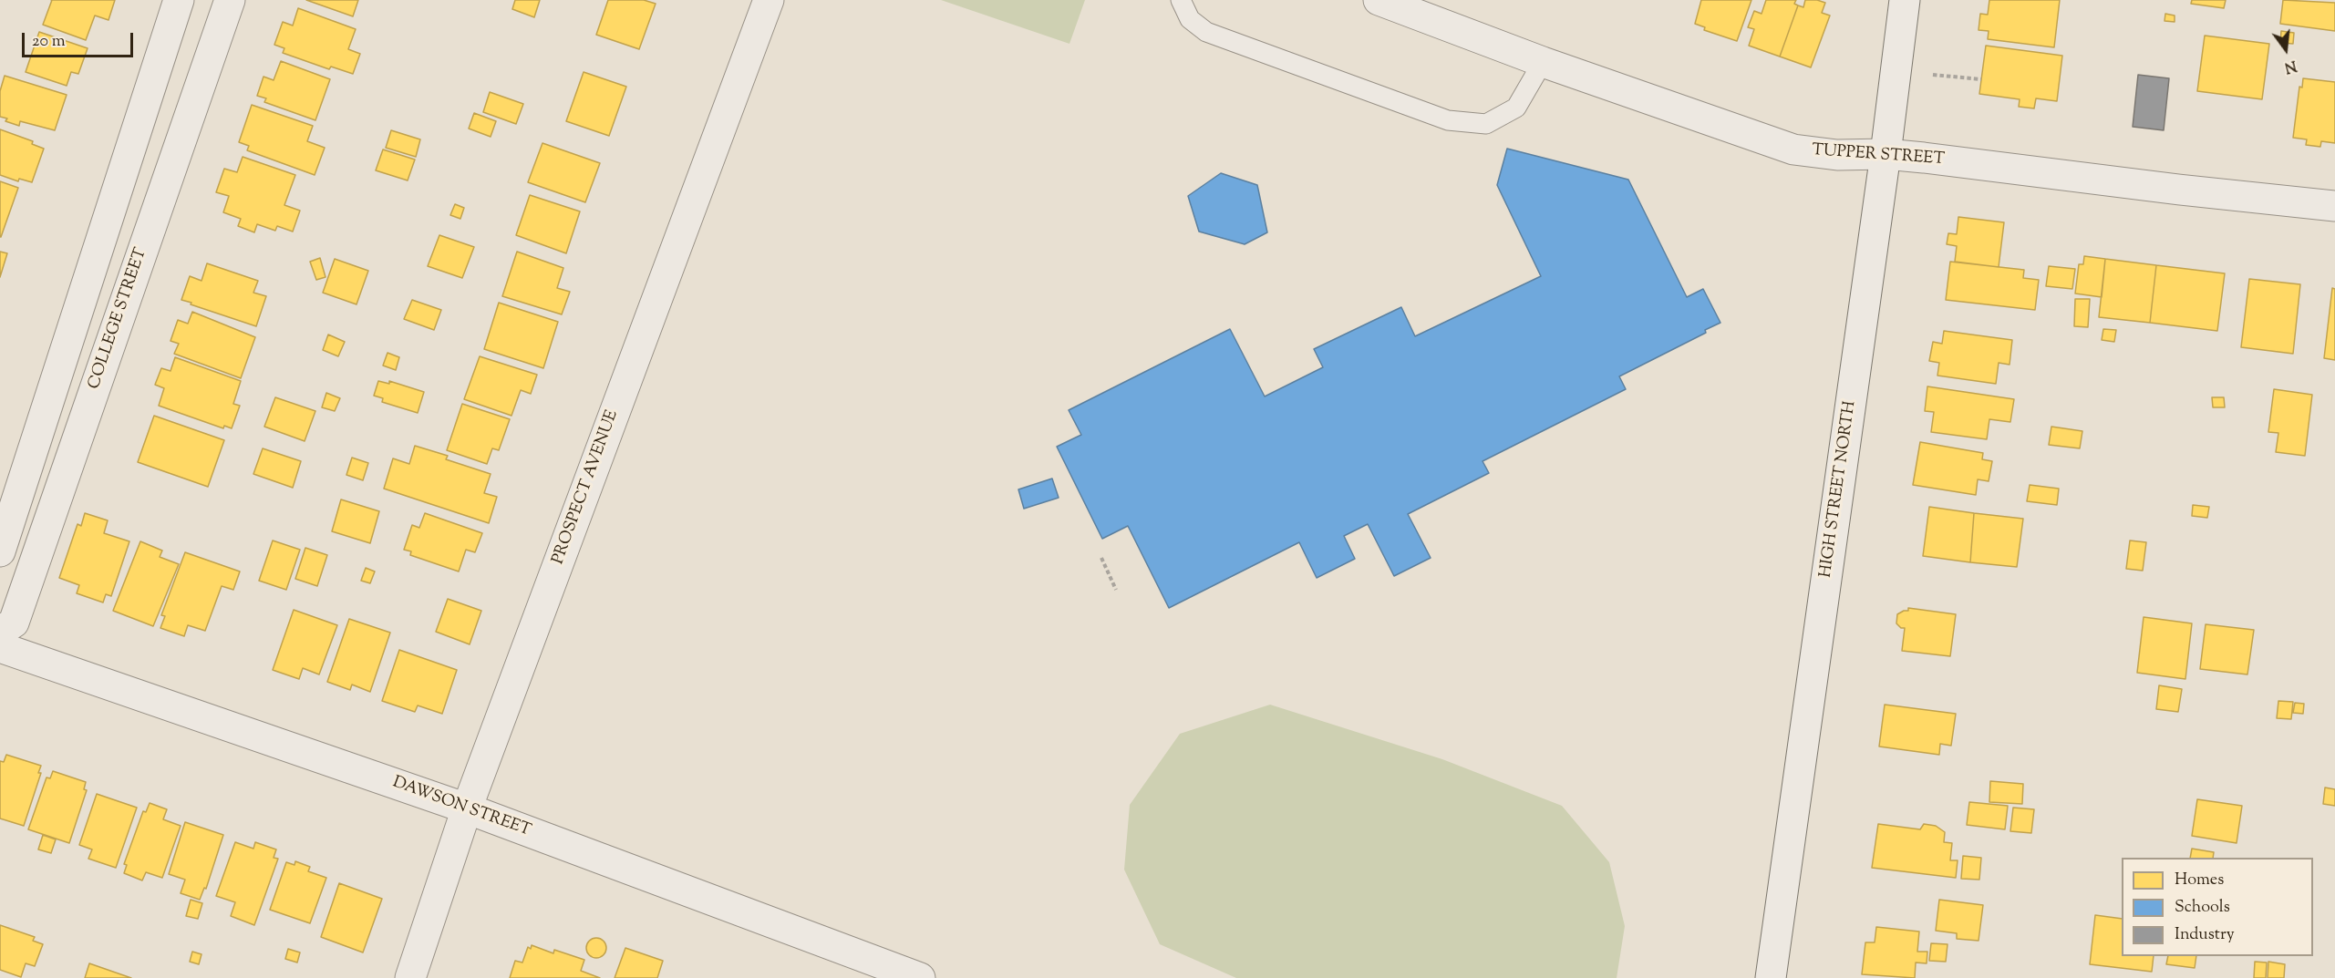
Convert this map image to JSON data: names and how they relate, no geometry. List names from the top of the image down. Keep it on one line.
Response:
{"streets":{"street":["TUPPER STREET","COLLEGE STREET","PROSPECT AVENUE","HIGH STREET NORTH","DAWSON STREET"]},"crossings":[["TUPPER STREET","HIGH STREET NORTH"],["PROSPECT AVENUE","DAWSON STREET"]],"legend":["Homes","Schools","Industry"],"scale_bar":"20 m","north":"bottom"}
